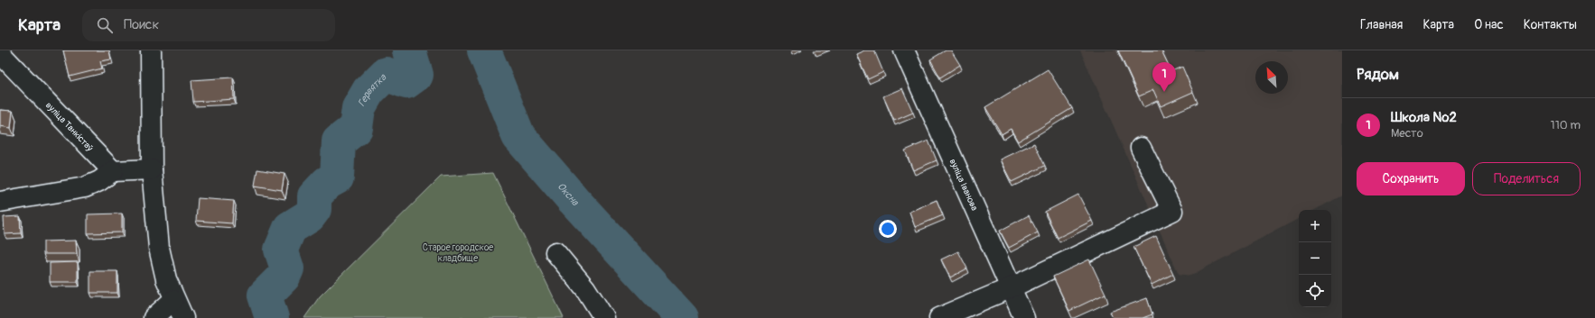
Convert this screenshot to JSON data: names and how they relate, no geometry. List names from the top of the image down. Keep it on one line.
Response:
{"streets":{"street":["вуліца Танкістаў","вуліца Іванова"]},"water":["Гервятка","Оксна"],"parks":["Старое городское кладбище"],"north":"top left","page":{"header":"Карта","search":"Поиск","nav":["Главная","Карта","О нас","Контакты"],"heading":"Рядом","pins":"1","list":[{"mark":"1","name":"Школа №2","note":"Место","value":"110 m"}],"buttons":["Сохранить","Поделиться"],"map_buttons":["+","−"]}}
